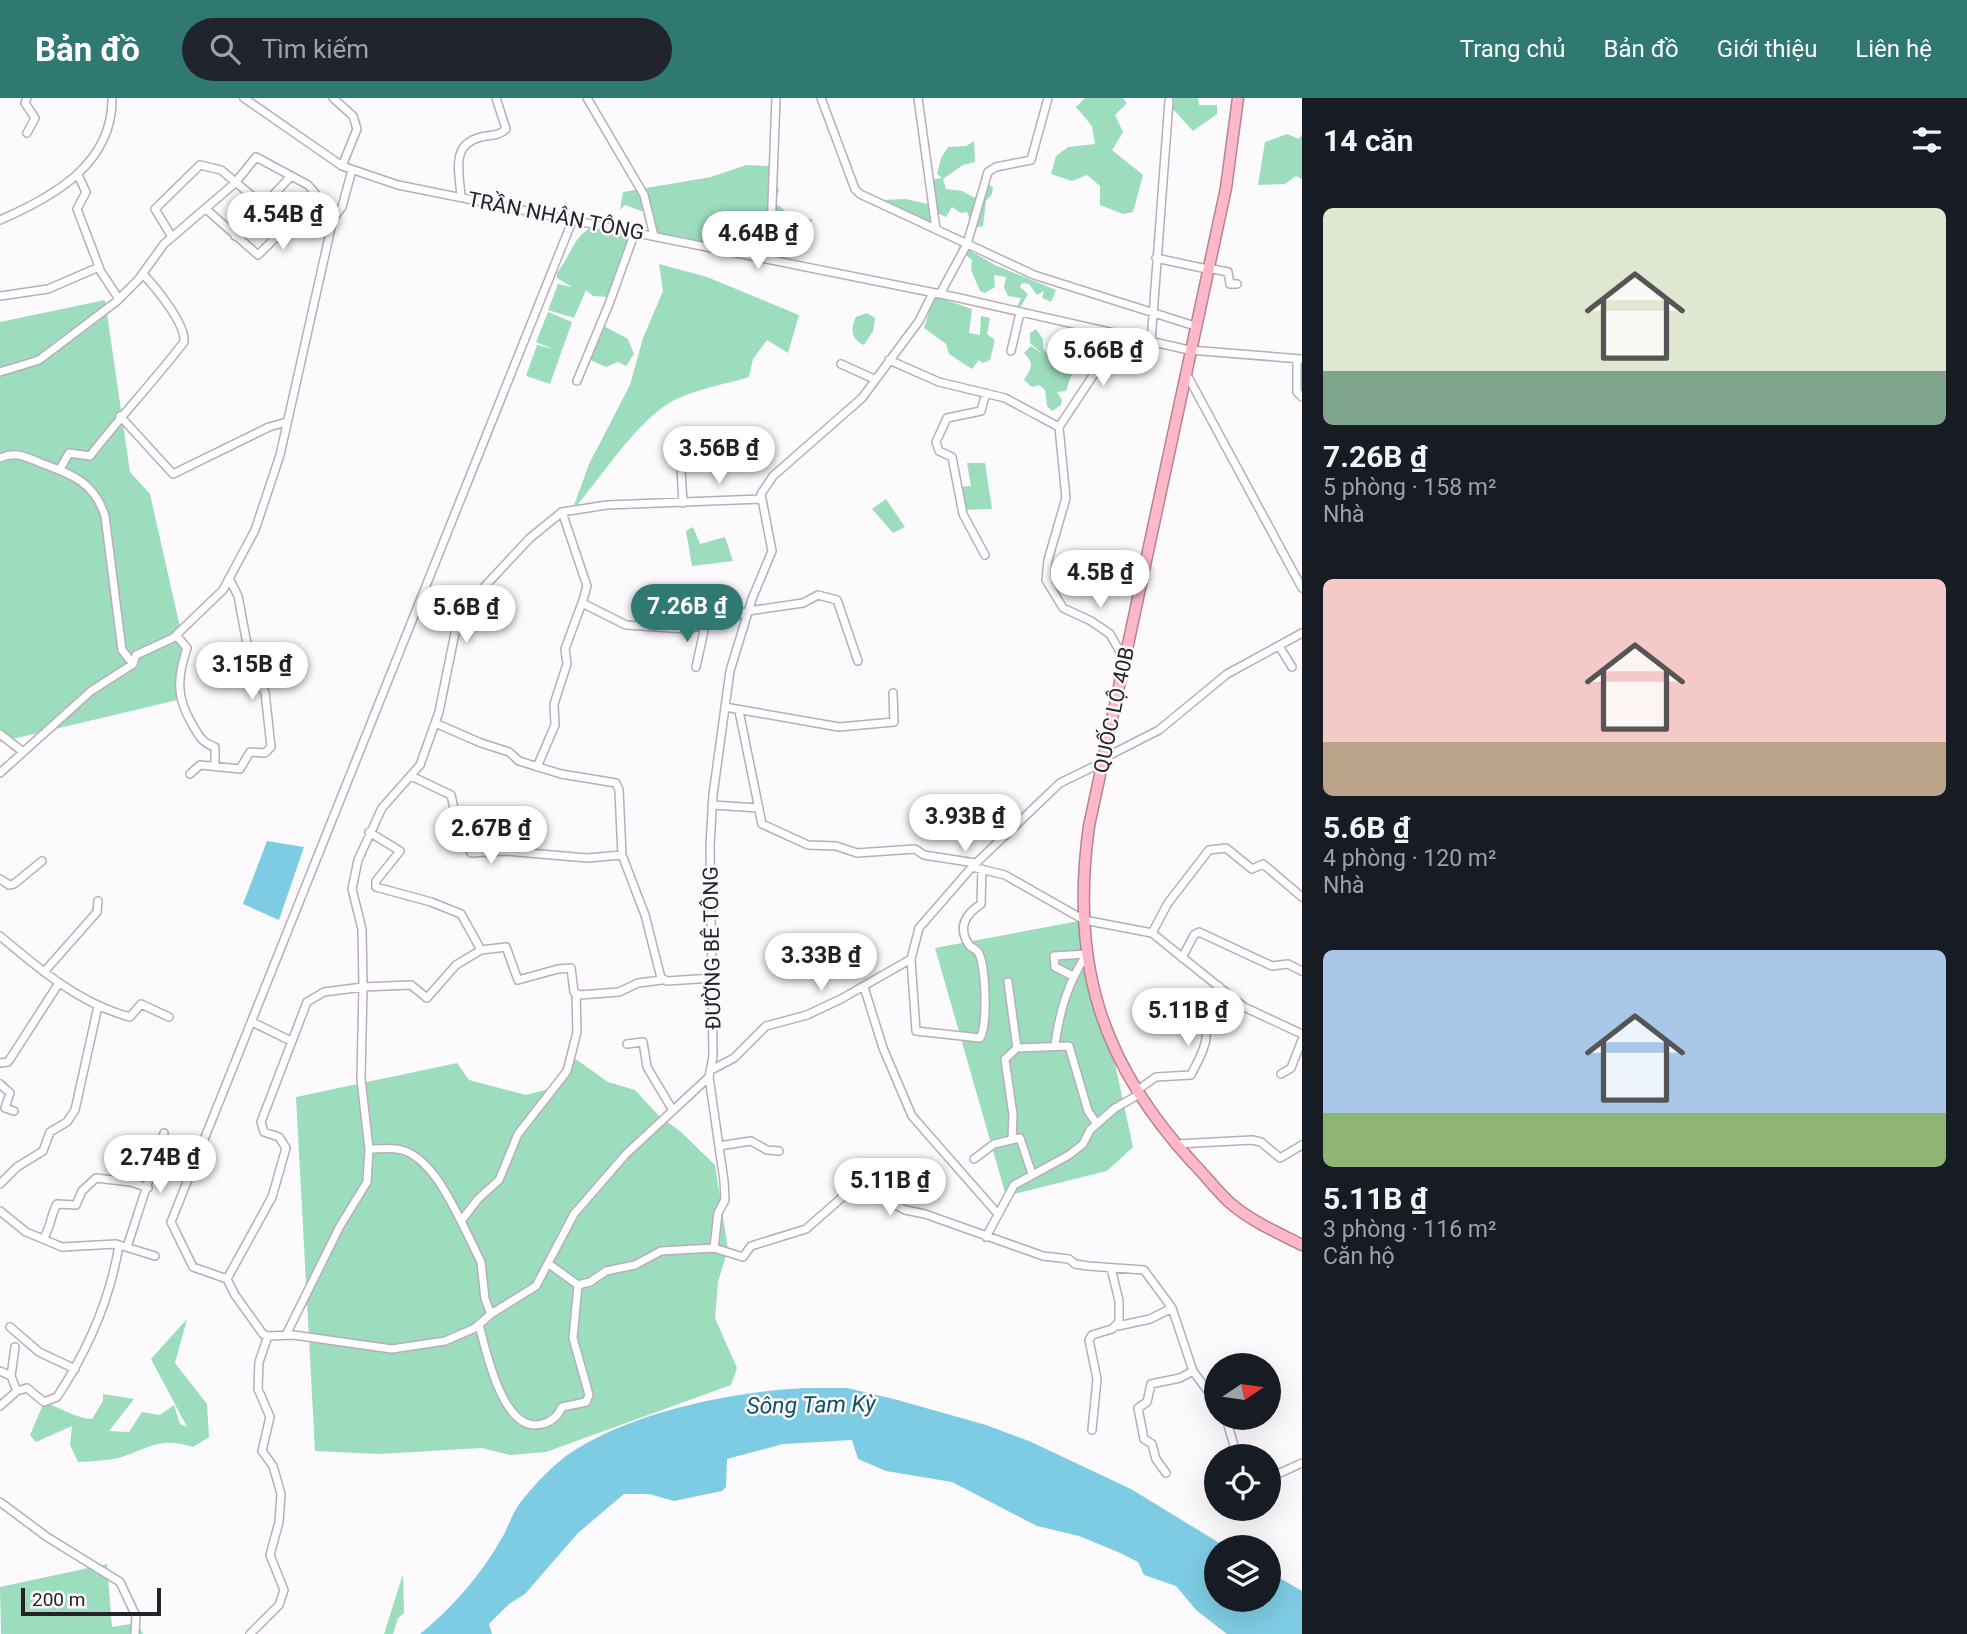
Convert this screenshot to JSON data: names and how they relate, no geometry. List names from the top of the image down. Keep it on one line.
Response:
{"streets":{"highway":["QUỐC LỘ 40B"],"street":["TRẦN NHÂN TÔNG","ĐƯỜNG BÊ TÔNG"]},"crossings":[["TRẦN NHÂN TÔNG","QUỐC LỘ 40B"]],"water":["Sông Tam Kỳ"],"scale_bar":"200 m","north":"right","page":{"header":"Bản đồ","search":"Tìm kiếm","nav":["Trang chủ","Bản đồ","Giới thiệu","Liên hệ"],"heading":"14 căn","list":[{"name":"7.26B ₫","note":"5 phòng · 158 m² · Nhà"},{"name":"5.6B ₫","note":"4 phòng · 120 m² · Nhà"},{"name":"5.11B ₫","note":"3 phòng · 116 m² · Căn hộ"}],"price":["4.54B ₫","4.64B ₫","5.66B ₫","3.56B ₫","4.5B ₫","7.26B ₫","5.6B ₫","3.15B ₫","3.93B ₫","2.67B ₫","3.33B ₫","5.11B ₫","2.74B ₫","5.11B ₫"],"scale":"200 m"}}
